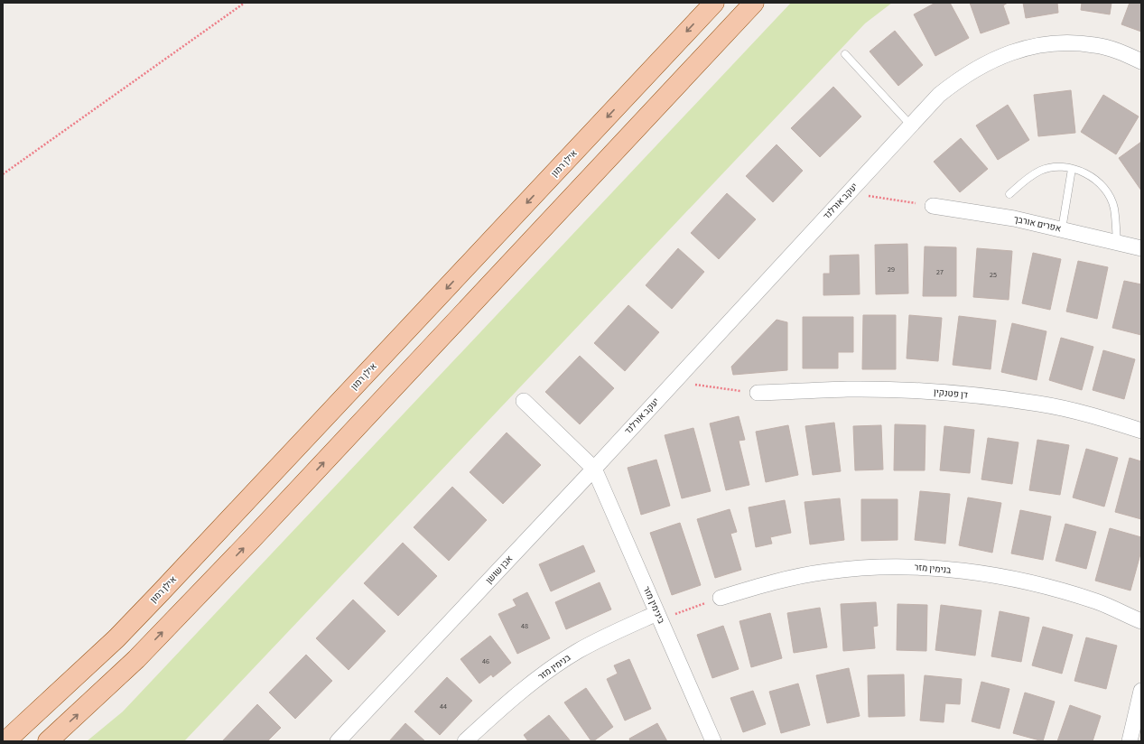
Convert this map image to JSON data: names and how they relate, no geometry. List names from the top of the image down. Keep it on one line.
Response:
{"streets":{"main road":["אילן רמון"],"street":["יעקב אורלנד","אפרים אורבך","דן פטנקין","בנימין מזר","אבן שושן","בינימין מזר"]},"crossings":[["יעקב אורלנד","אבן שושן"],["יעקב אורלנד","בינימין מזר"],["בנימין מזר","בינימין מזר"],["אבן שושן","בינימין מזר"]],"house_numbers":["29","27","25","48","46","44"]}
